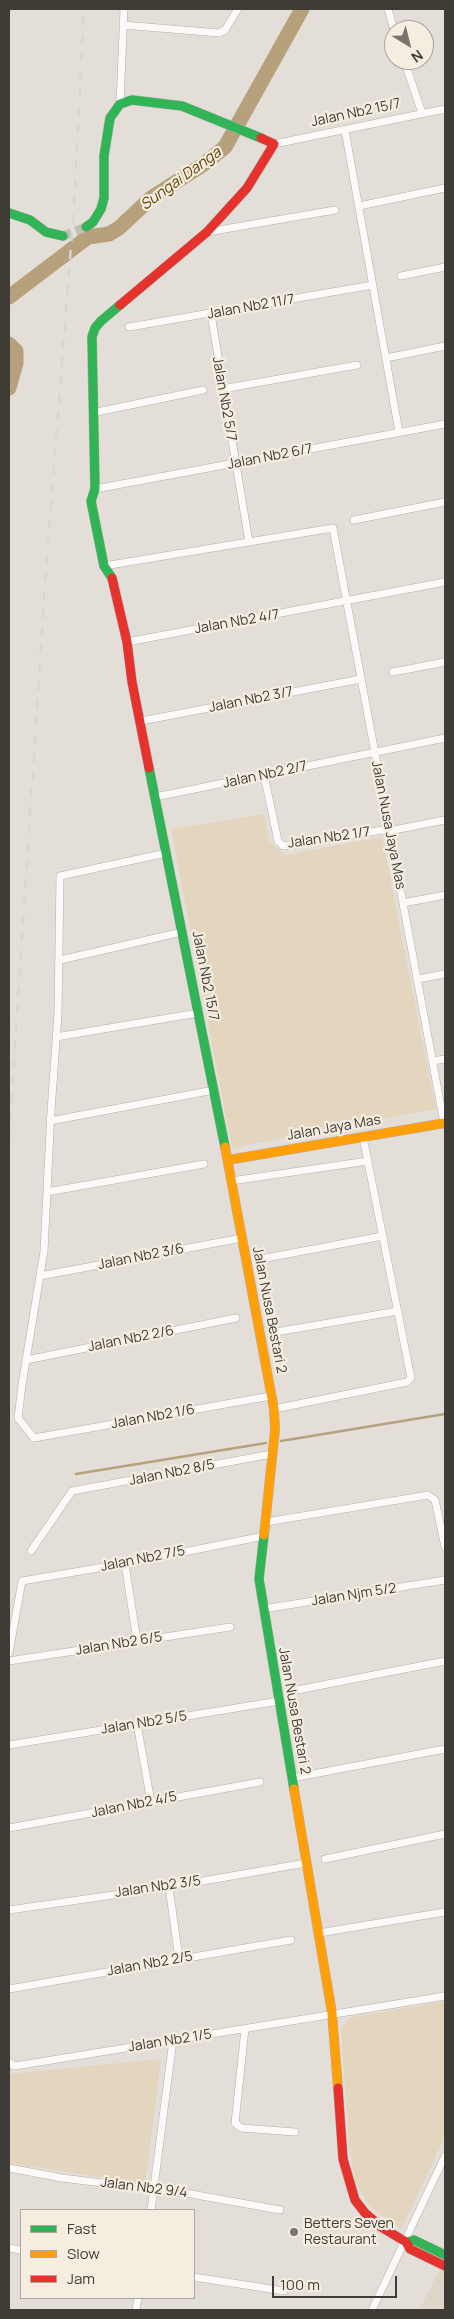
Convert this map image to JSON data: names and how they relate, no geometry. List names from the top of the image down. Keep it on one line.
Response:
{"streets":{"street":["Jalan Nb2 15/7","Jalan Nb2 11/7","Jalan Nb2 5/7","Jalan Nb2 6/7","Jalan Nb2 4/7","Jalan Nb2 3/7","Jalan Nb2 2/7","Jalan Nusa Jaya Mas","Jalan Nb2 1/7","Jalan Jaya Mas","Jalan Nb2 3/6","Jalan Nusa Bestari 2","Jalan Nb2 2/6","Jalan Nb2 1/6","Jalan Nb2 8/5","Jalan Nb2 7/5","Jalan Njm 5/2","Jalan Nb2 6/5","Jalan Nb2 5/5","Jalan Nb2 4/5","Jalan Nb2 3/5","Jalan Nb2 2/5","Jalan Nb2 1/5","Jalan Nb2 9/4"]},"crossings":[["Jalan Nb2 15/7","Jalan Nb2 6/7"],["Jalan Nb2 15/7","Jalan Nb2 4/7"],["Jalan Nb2 15/7","Jalan Nb2 3/7"],["Jalan Nb2 15/7","Jalan Nb2 2/7"],["Jalan Nb2 15/7","Jalan Jaya Mas"],["Jalan Nb2 15/7","Jalan Nusa Bestari 2"],["Jalan Nb2 11/7","Jalan Nb2 5/7"],["Jalan Nb2 5/7","Jalan Nb2 6/7"],["Jalan Nb2 5/7","Jalan Nusa Jaya Mas"],["Jalan Nb2 4/7","Jalan Nusa Jaya Mas"],["Jalan Nb2 3/7","Jalan Nusa Jaya Mas"],["Jalan Nb2 2/7","Jalan Nusa Jaya Mas"],["Jalan Nb2 2/7","Jalan Nb2 1/7"],["Jalan Nusa Jaya Mas","Jalan Nb2 1/7"],["Jalan Nusa Jaya Mas","Jalan Jaya Mas"],["Jalan Jaya Mas","Jalan Nusa Bestari 2"],["Jalan Nb2 3/6","Jalan Nusa Bestari 2"],["Jalan Nusa Bestari 2","Jalan Nb2 1/6"],["Jalan Nusa Bestari 2","Jalan Nb2 8/5"],["Jalan Nusa Bestari 2","Jalan Nb2 7/5"],["Jalan Nusa Bestari 2","Jalan Njm 5/2"],["Jalan Nusa Bestari 2","Jalan Nb2 5/5"],["Jalan Nusa Bestari 2","Jalan Nb2 3/5"],["Jalan Nusa Bestari 2","Jalan Nb2 1/5"],["Jalan Nb2 2/6","Jalan Nb2 1/6"]],"water":["Sungai Danga"],"places":["Betters Seven Restaurant"],"legend":["Fast","Slow","Jam"],"scale_bar":"100 m","north":"bottom right"}
